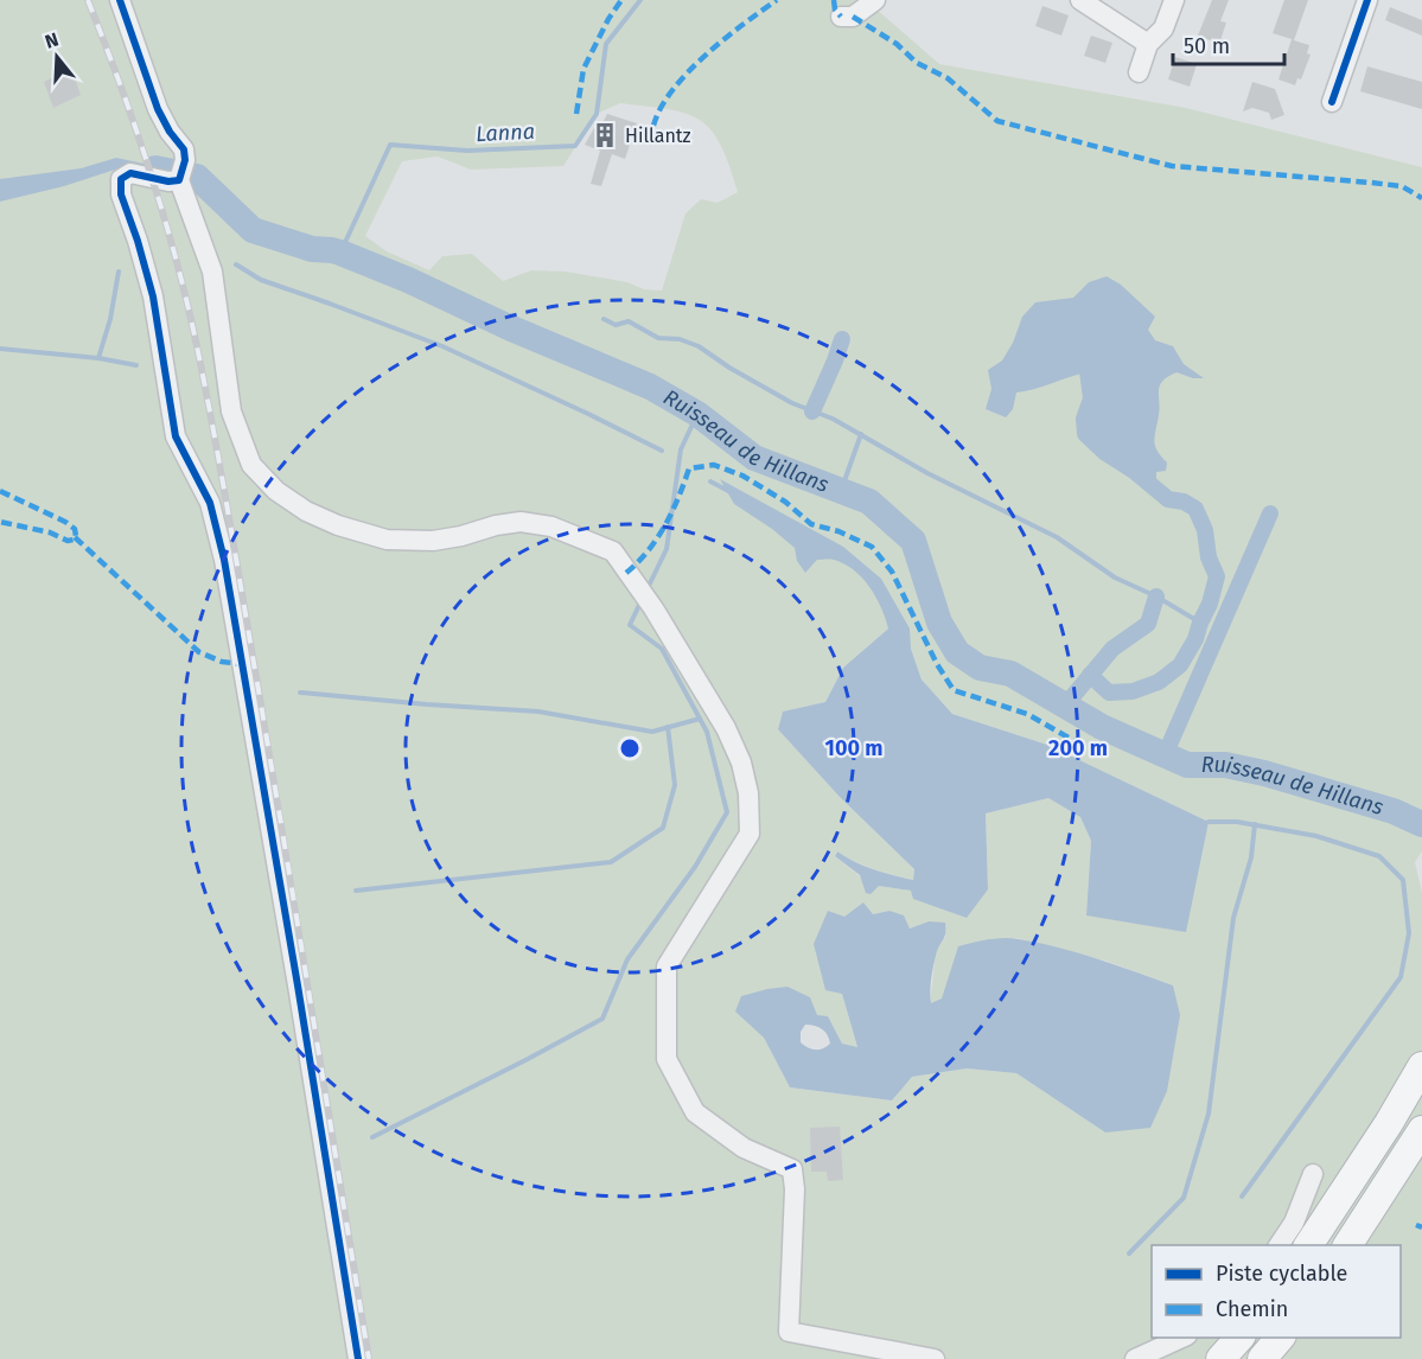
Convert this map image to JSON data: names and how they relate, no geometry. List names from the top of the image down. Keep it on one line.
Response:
{"water":["Lanna","Ruisseau de Hillans"],"places":{"building":["Hillantz"]},"legend":["Piste cyclable","Chemin"],"scale_bar":"50 m","north":"top","rings":["100 m","200 m"]}
